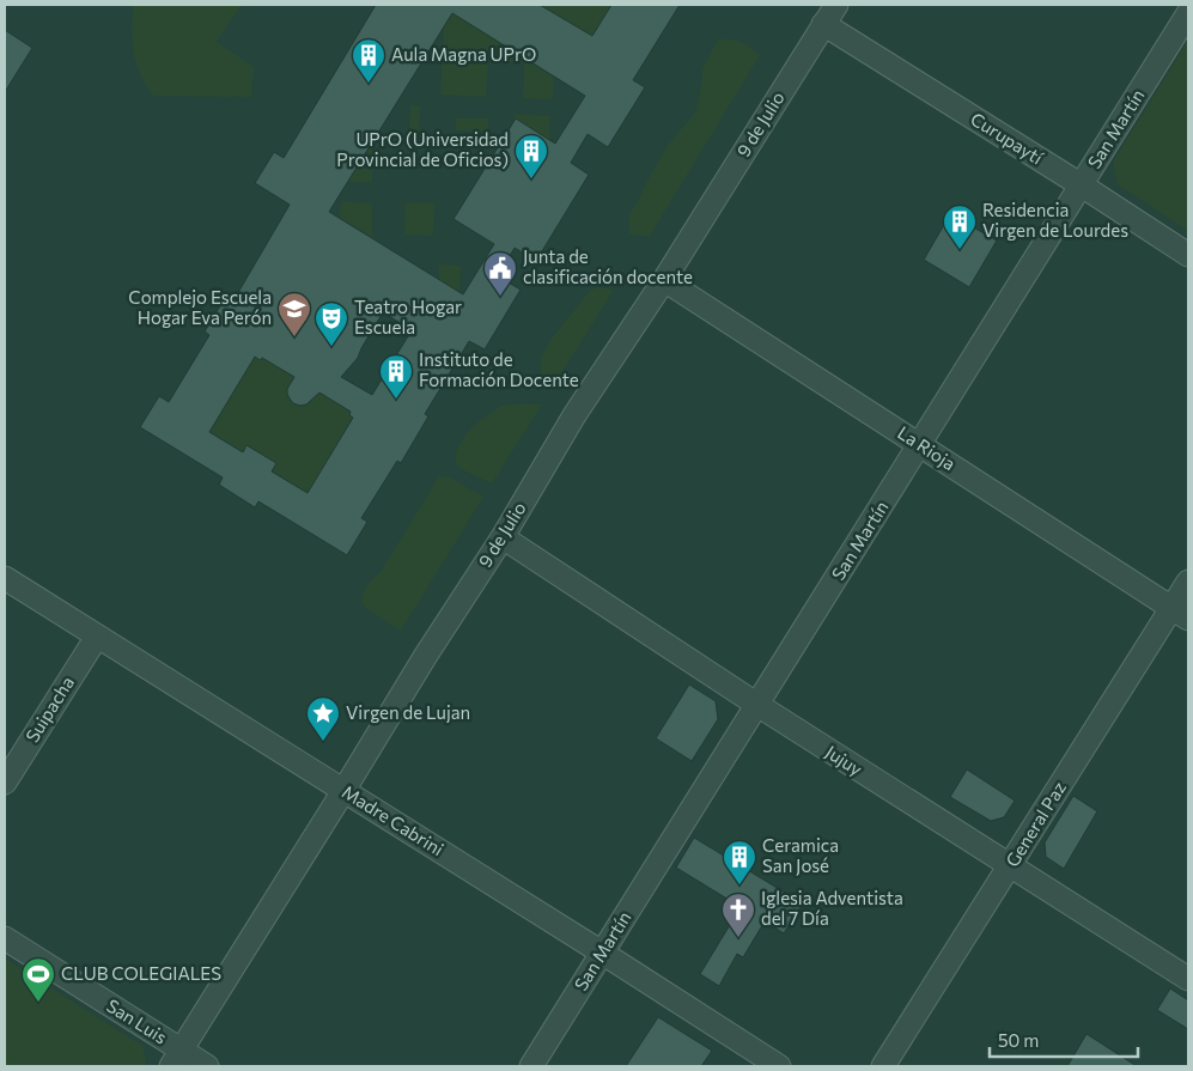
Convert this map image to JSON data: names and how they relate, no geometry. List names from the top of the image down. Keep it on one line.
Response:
{"streets":{"street":["9 de Julio","San Martín","Curupaytí","La Rioja","Suipacha","Jujuy","Madre Cabrini","General Paz","San Luis"]},"crossings":[["9 de Julio","Curupaytí"],["9 de Julio","La Rioja"],["9 de Julio","Jujuy"],["9 de Julio","Madre Cabrini"],["9 de Julio","San Luis"],["San Martín","Curupaytí"],["San Martín","La Rioja"],["San Martín","Jujuy"],["San Martín","Madre Cabrini"],["La Rioja","General Paz"],["Suipacha","Madre Cabrini"],["Jujuy","General Paz"]],"places":{"building":["Aula Magna UPrO","UPrO (Universidad Provincial de Oficios)","Residencia Virgen de Lourdes","Instituto de Formación Docente","Ceramica San José"],"public building":["Junta de clasificación docente"],"school or university":["Complejo Escuela Hogar Eva Perón"],"theatre":["Teatro Hogar Escuela"],"place":["Virgen de Lujan"],"church":["Iglesia Adventista del 7 Día"],"sports":["CLUB COLEGIALES"]},"scale_bar":"50 m"}
